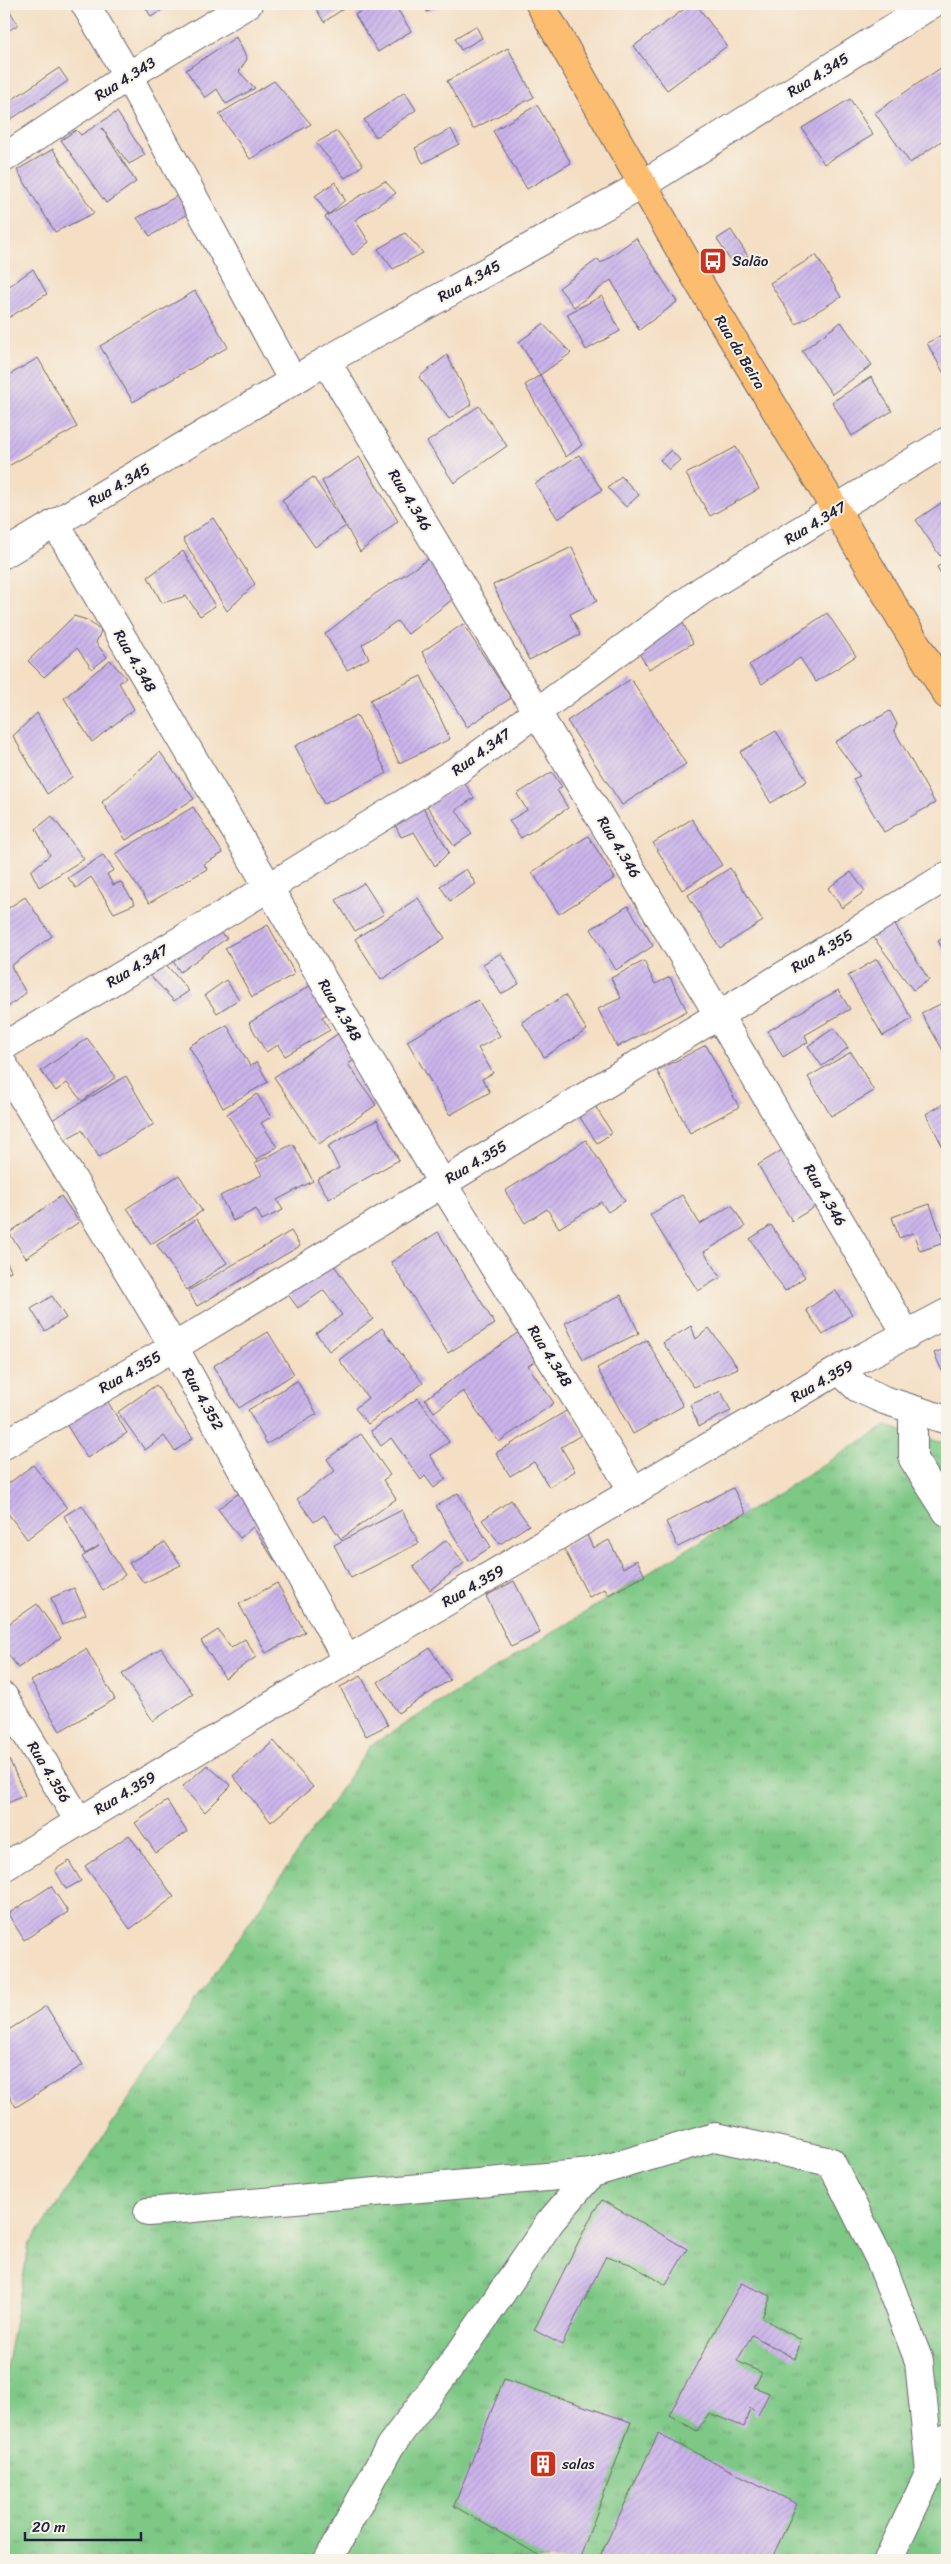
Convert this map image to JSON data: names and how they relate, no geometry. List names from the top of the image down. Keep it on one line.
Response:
{"streets":{"main road":["Rua da Beira"],"street":["Rua 4.345","Rua 4.343","Rua 4.346","Rua 4.347","Rua 4.348","Rua 4.355","Rua 4.359","Rua 4.352","Rua 4.356"]},"crossings":[["Rua 4.345","Rua da Beira"],["Rua 4.345","Rua 4.346"],["Rua 4.345","Rua 4.348"],["Rua da Beira","Rua 4.347"],["Rua 4.346","Rua 4.347"],["Rua 4.346","Rua 4.355"],["Rua 4.346","Rua 4.359"],["Rua 4.347","Rua 4.348"],["Rua 4.348","Rua 4.355"],["Rua 4.348","Rua 4.359"],["Rua 4.355","Rua 4.352"],["Rua 4.359","Rua 4.352"],["Rua 4.359","Rua 4.356"]],"places":{"bus stop":["Salão"],"building":["salas"]},"scale_bar":"20 m"}
